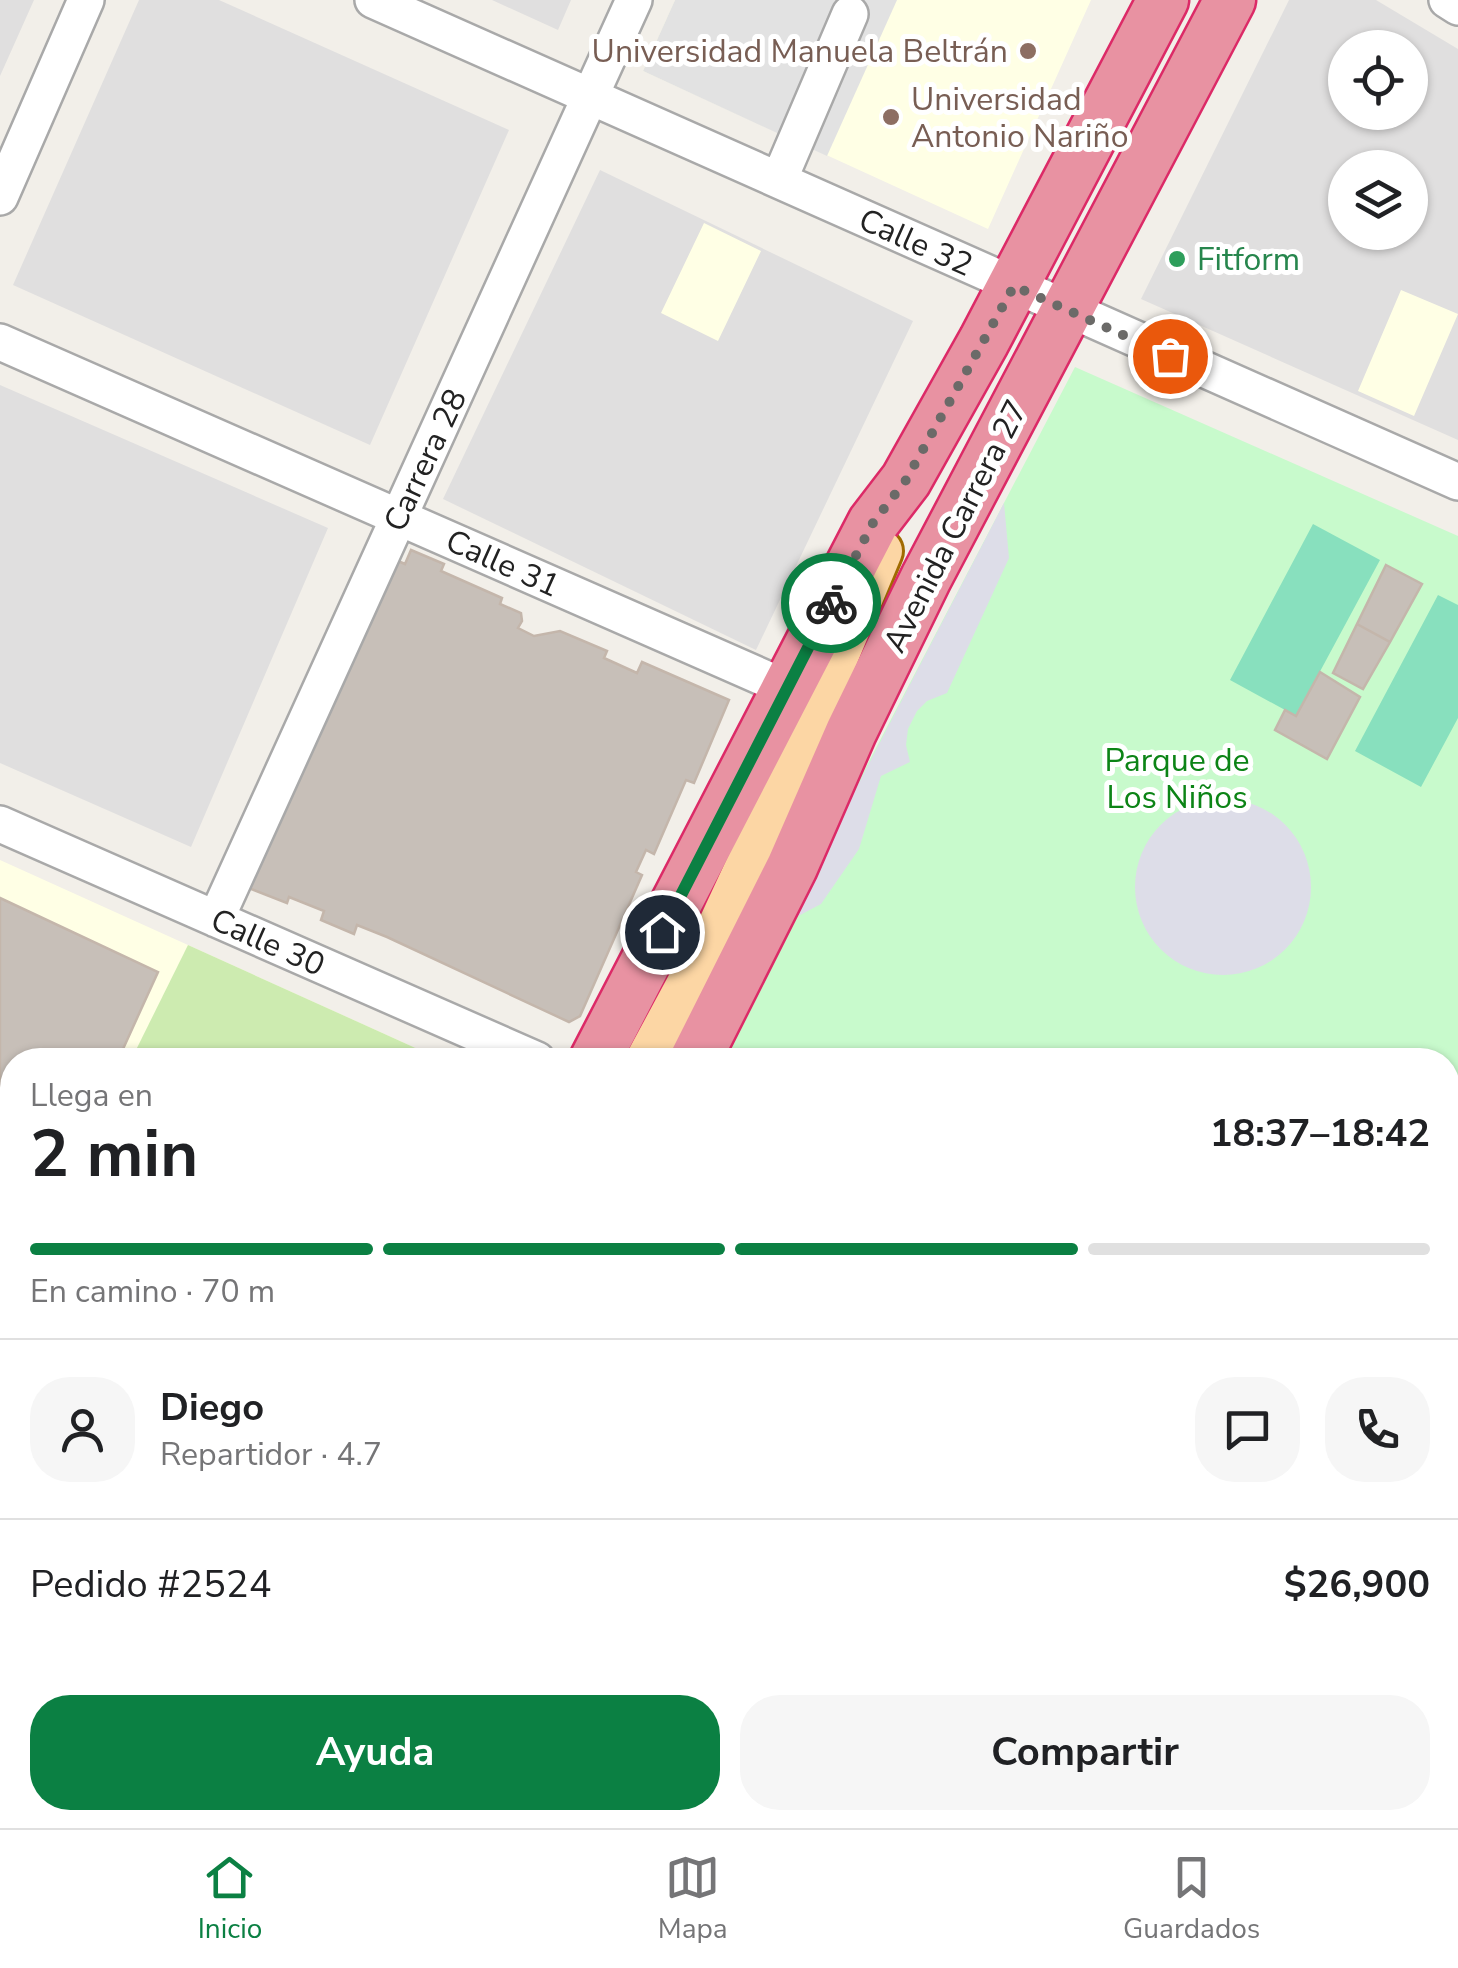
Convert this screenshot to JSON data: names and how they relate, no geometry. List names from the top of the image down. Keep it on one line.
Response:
{"streets":{"highway":["Avenida Carrera 27"],"street":["Calle 32","Carrera 28","Calle 31","Calle 30"]},"crossings":[["Calle 32","Carrera 28"],["Calle 32","Avenida Carrera 27"],["Carrera 28","Calle 31"],["Carrera 28","Calle 30"],["Avenida Carrera 27","Calle 31"]],"parks":["Parque de Los Niños"],"places":["Universidad Manuela Beltrán","Universidad Antonio Nariño","Fitform"],"page":{"heading":["2 min","Llega en","18:37–18:42"],"panel":["Diego","Repartidor · 4.7","Pedido #2524","$26,900"],"bar":"En camino · 70 m","buttons":["Ayuda","Compartir"],"tabs":["Inicio","Mapa","Guardados"]}}
